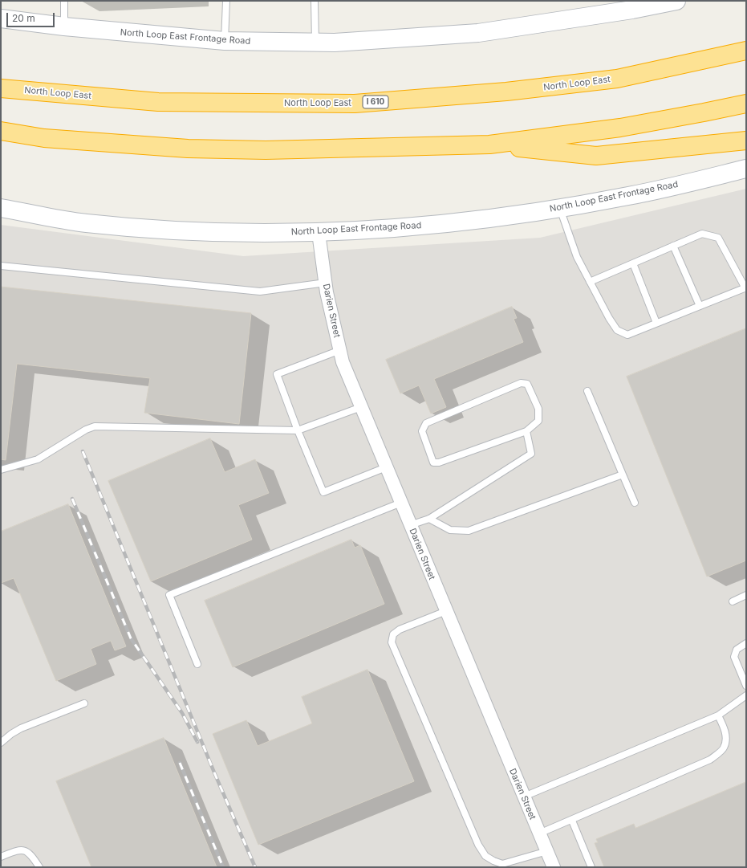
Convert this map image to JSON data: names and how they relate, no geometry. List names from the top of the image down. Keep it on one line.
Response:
{"streets":{"highway":["North Loop East","I 610"],"main road":["North Loop East Frontage Road"],"street":["Darien Street"]},"crossings":[["North Loop East Frontage Road","Darien Street"]],"scale_bar":"20 m"}
